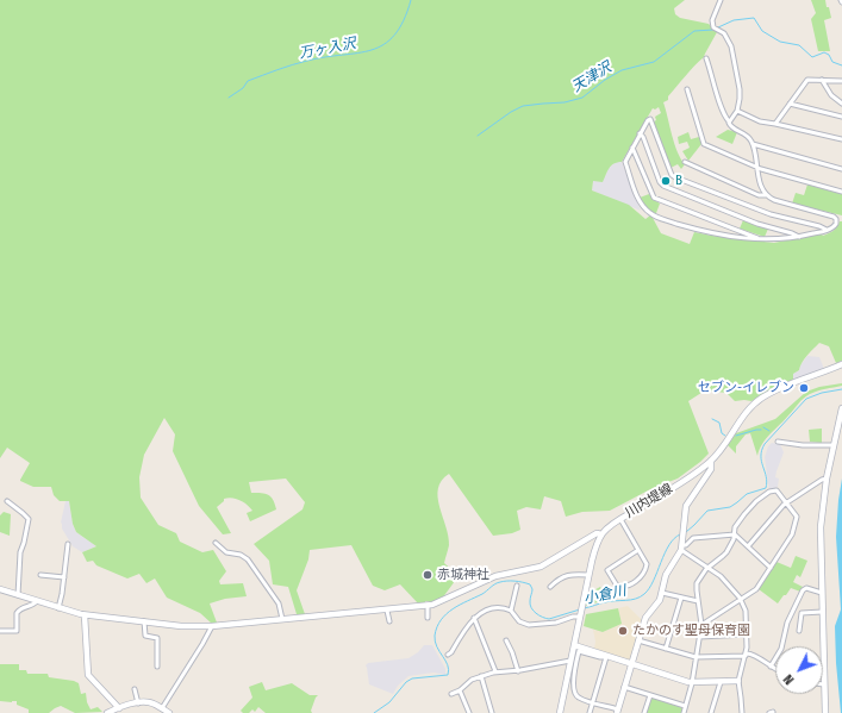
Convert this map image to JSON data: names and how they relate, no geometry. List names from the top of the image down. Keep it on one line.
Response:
{"streets":{"street":["川内堤線"]},"water":["万ヶ入沢","天津沢","小倉川"],"places":["B","セブン-イレブン","赤城神社","たかのす聖母保育園"],"north":"bottom left"}
